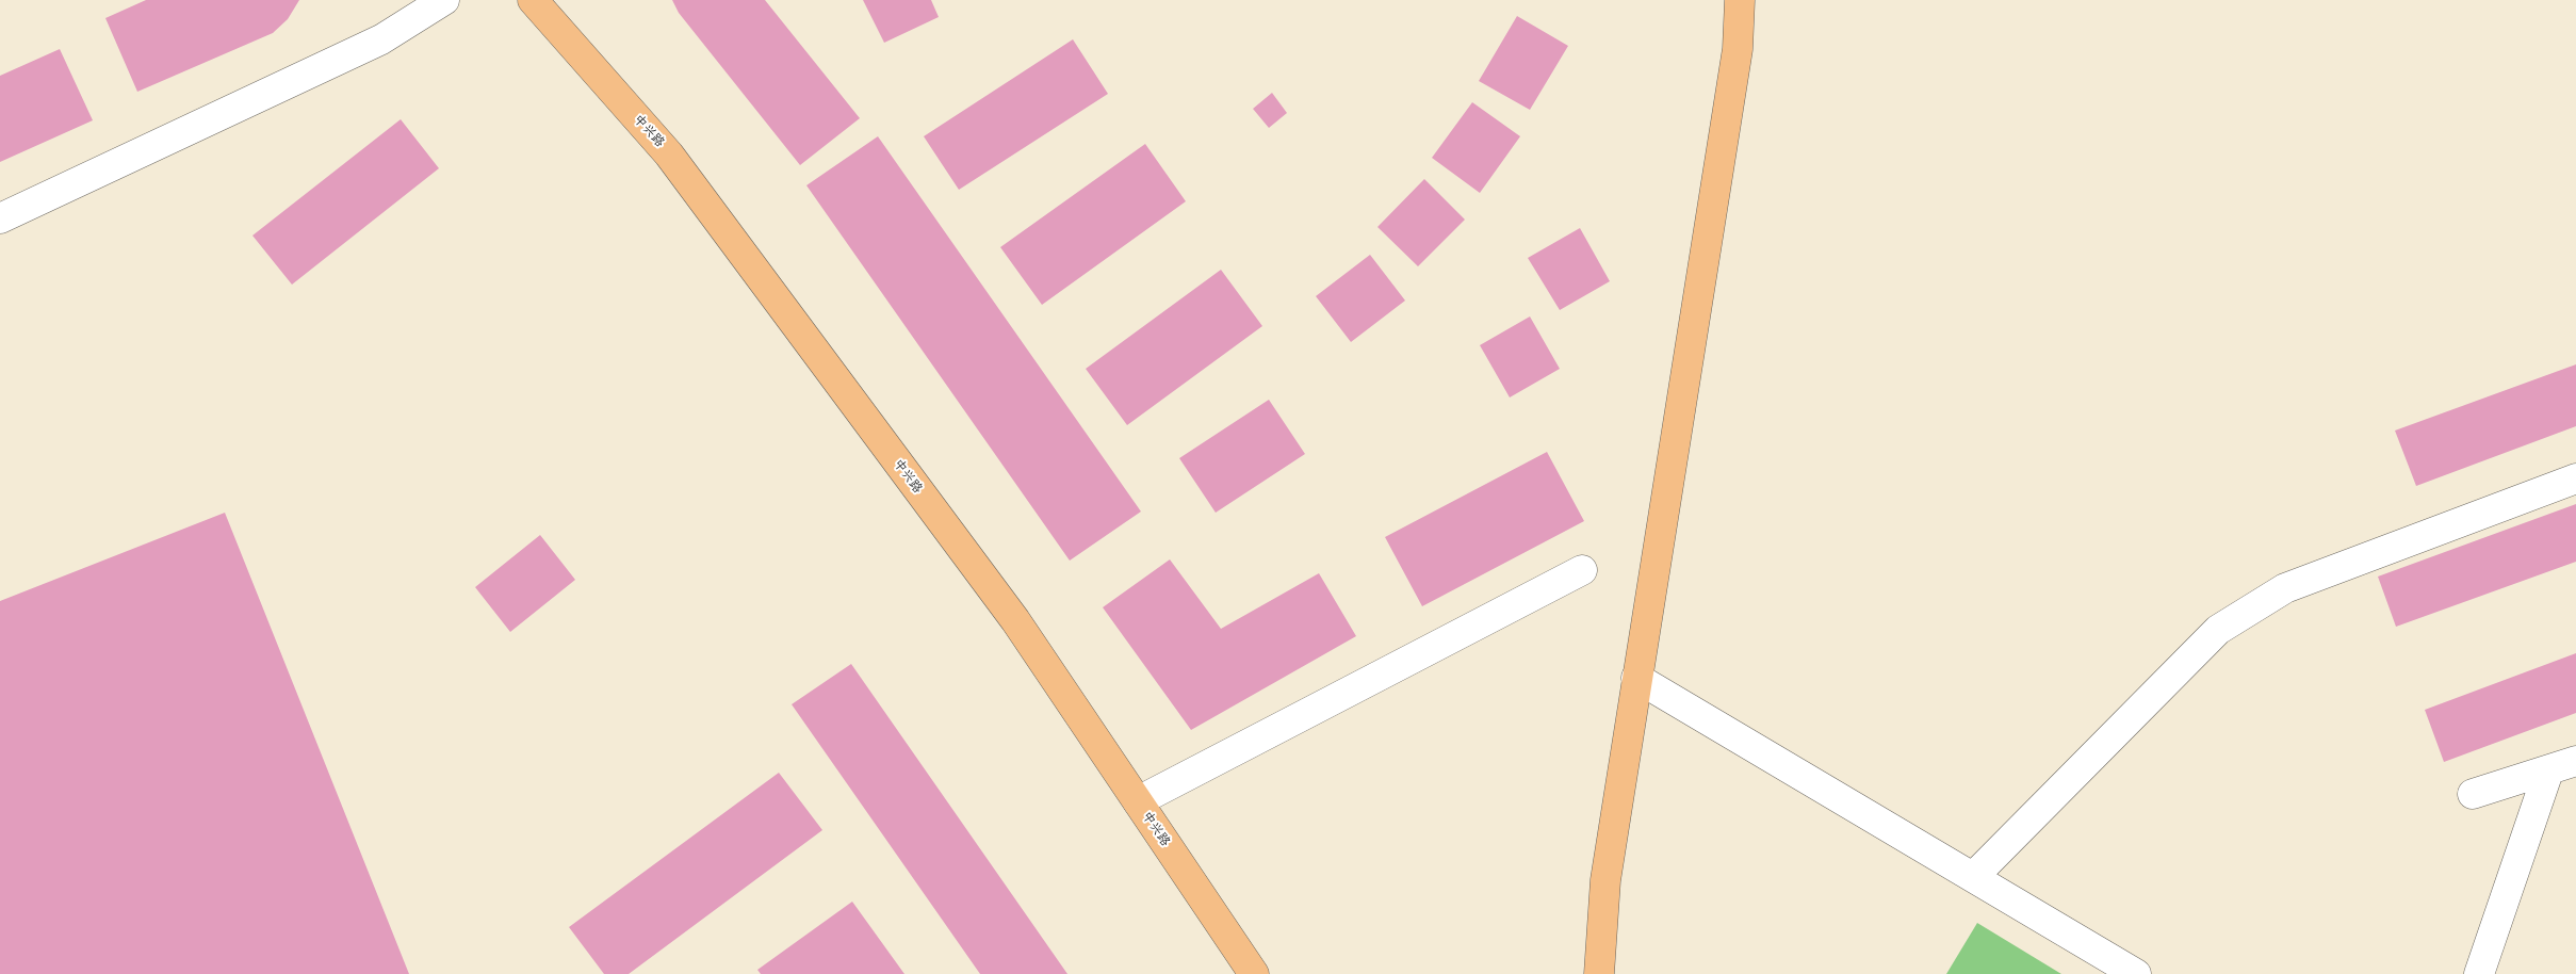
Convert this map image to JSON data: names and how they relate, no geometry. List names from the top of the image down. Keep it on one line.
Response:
{"streets":{"main road":["中兴路"]}}
